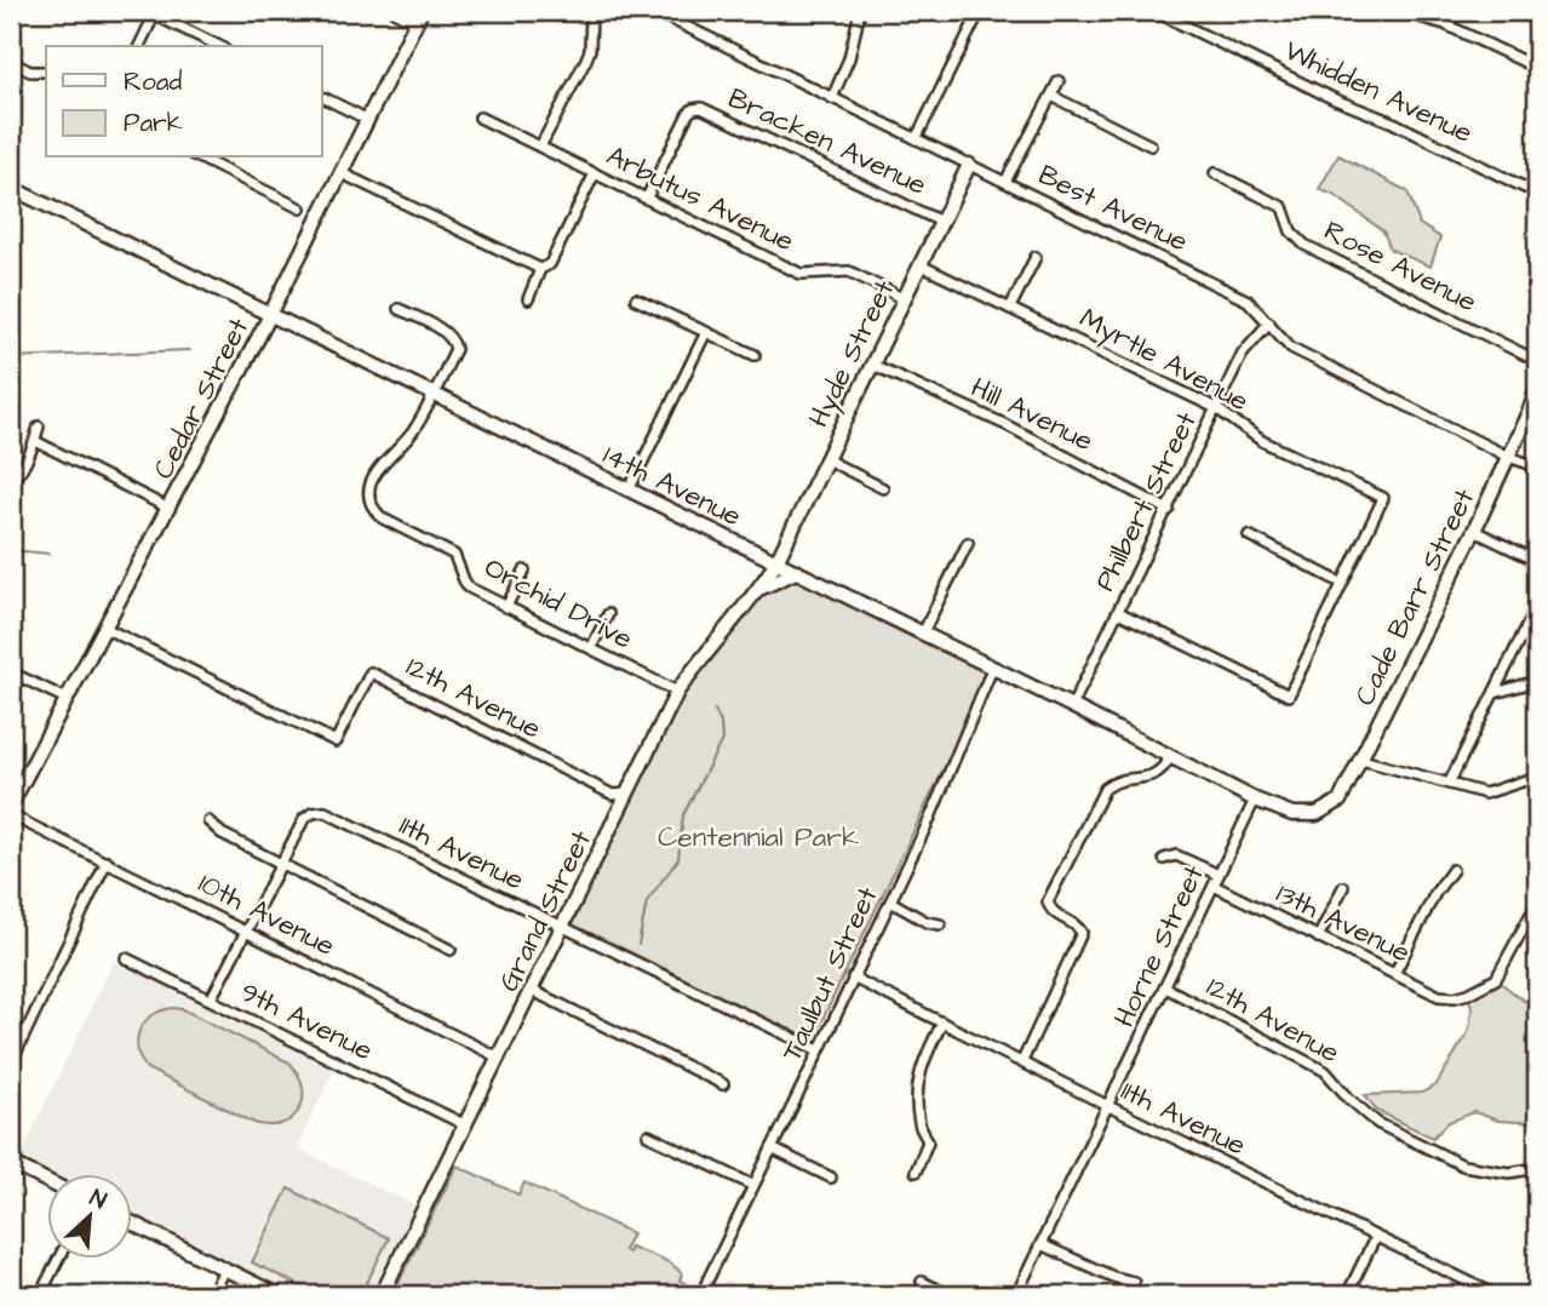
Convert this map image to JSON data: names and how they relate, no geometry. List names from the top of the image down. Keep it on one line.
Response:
{"streets":{"street":["Whidden Avenue","Bracken Avenue","Arbutus Avenue","Best Avenue","Rose Avenue","Hyde Street","Myrtle Avenue","Cedar Street","Hill Avenue","14th Avenue","Philbert Street","Cade Barr Street","Orchid Drive","12th Avenue","11th Avenue","Grand Street","10th Avenue","13th Avenue","Horne Street","Taulbut Street","9th Avenue"]},"crossings":[["Bracken Avenue","Arbutus Avenue"],["Bracken Avenue","Hyde Street"],["Arbutus Avenue","Hyde Street"],["Best Avenue","Hyde Street"],["Best Avenue","Philbert Street"],["Best Avenue","Cade Barr Street"],["Hyde Street","Myrtle Avenue"],["Hyde Street","Hill Avenue"],["Hyde Street","14th Avenue"],["Hyde Street","Grand Street"],["Myrtle Avenue","Philbert Street"],["Cedar Street","14th Avenue"],["Cedar Street","12th Avenue"],["Hill Avenue","Philbert Street"],["14th Avenue","Philbert Street"],["14th Avenue","Cade Barr Street"],["14th Avenue","Orchid Drive"],["14th Avenue","Grand Street"],["14th Avenue","Horne Street"],["14th Avenue","Taulbut Street"],["Orchid Drive","Grand Street"],["12th Avenue","Grand Street"],["12th Avenue","Horne Street"],["11th Avenue","Grand Street"],["11th Avenue","Horne Street"],["11th Avenue","Taulbut Street"],["Grand Street","10th Avenue"],["Grand Street","9th Avenue"],["13th Avenue","Horne Street"]],"parks":["Centennial Park"],"legend":["Road","Park"],"north":"top right"}
